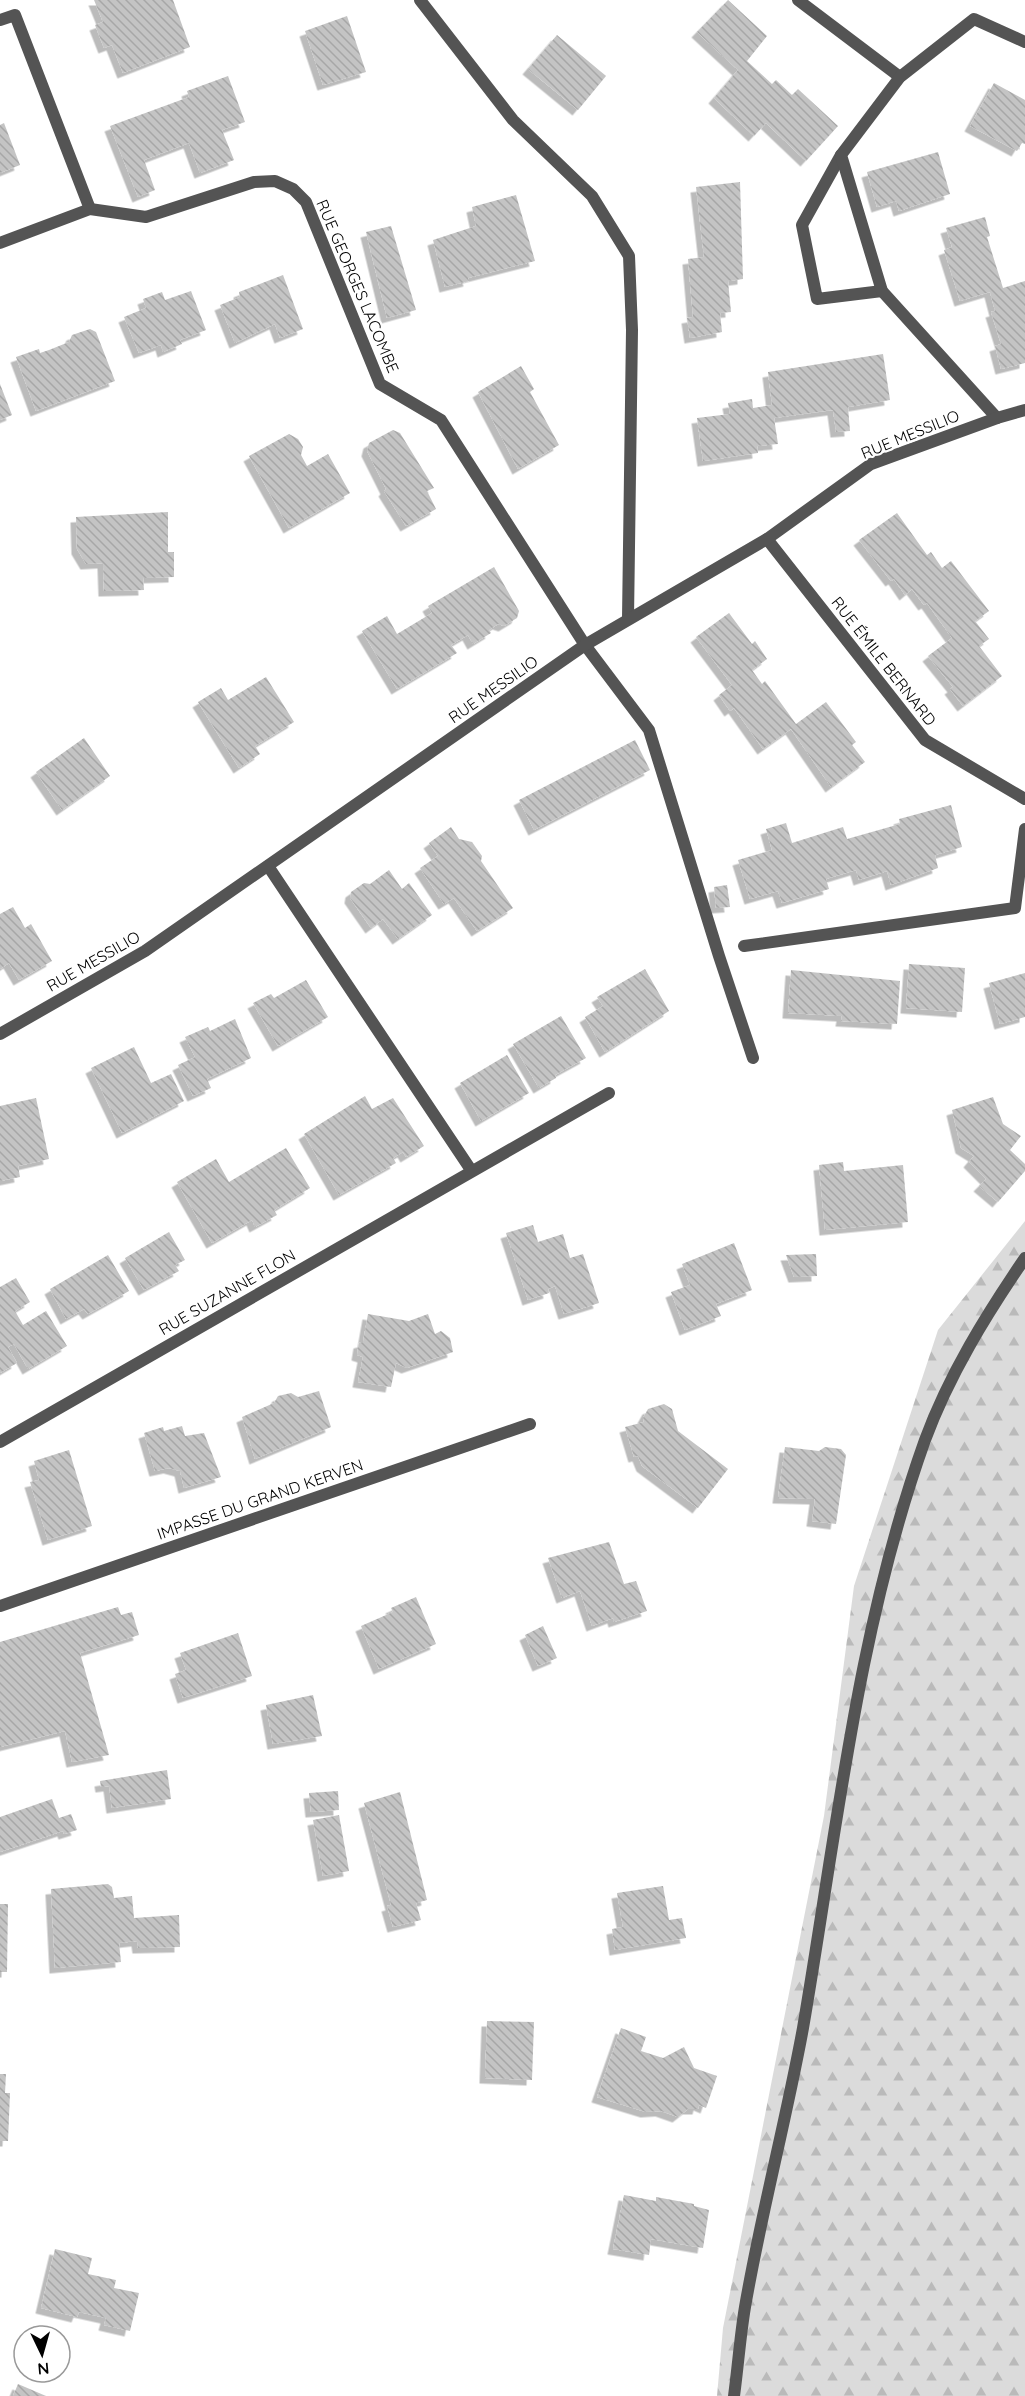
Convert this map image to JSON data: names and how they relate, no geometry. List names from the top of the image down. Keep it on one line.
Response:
{"streets":{"street":["RUE GEORGES LACOMBE","RUE MESSILIO","RUE ÉMILE BERNARD","RUE SUZANNE FLON","IMPASSE DU GRAND KERVEN"]},"crossings":[["RUE GEORGES LACOMBE","RUE MESSILIO"],["RUE MESSILIO","RUE ÉMILE BERNARD"]],"north":"bottom"}
